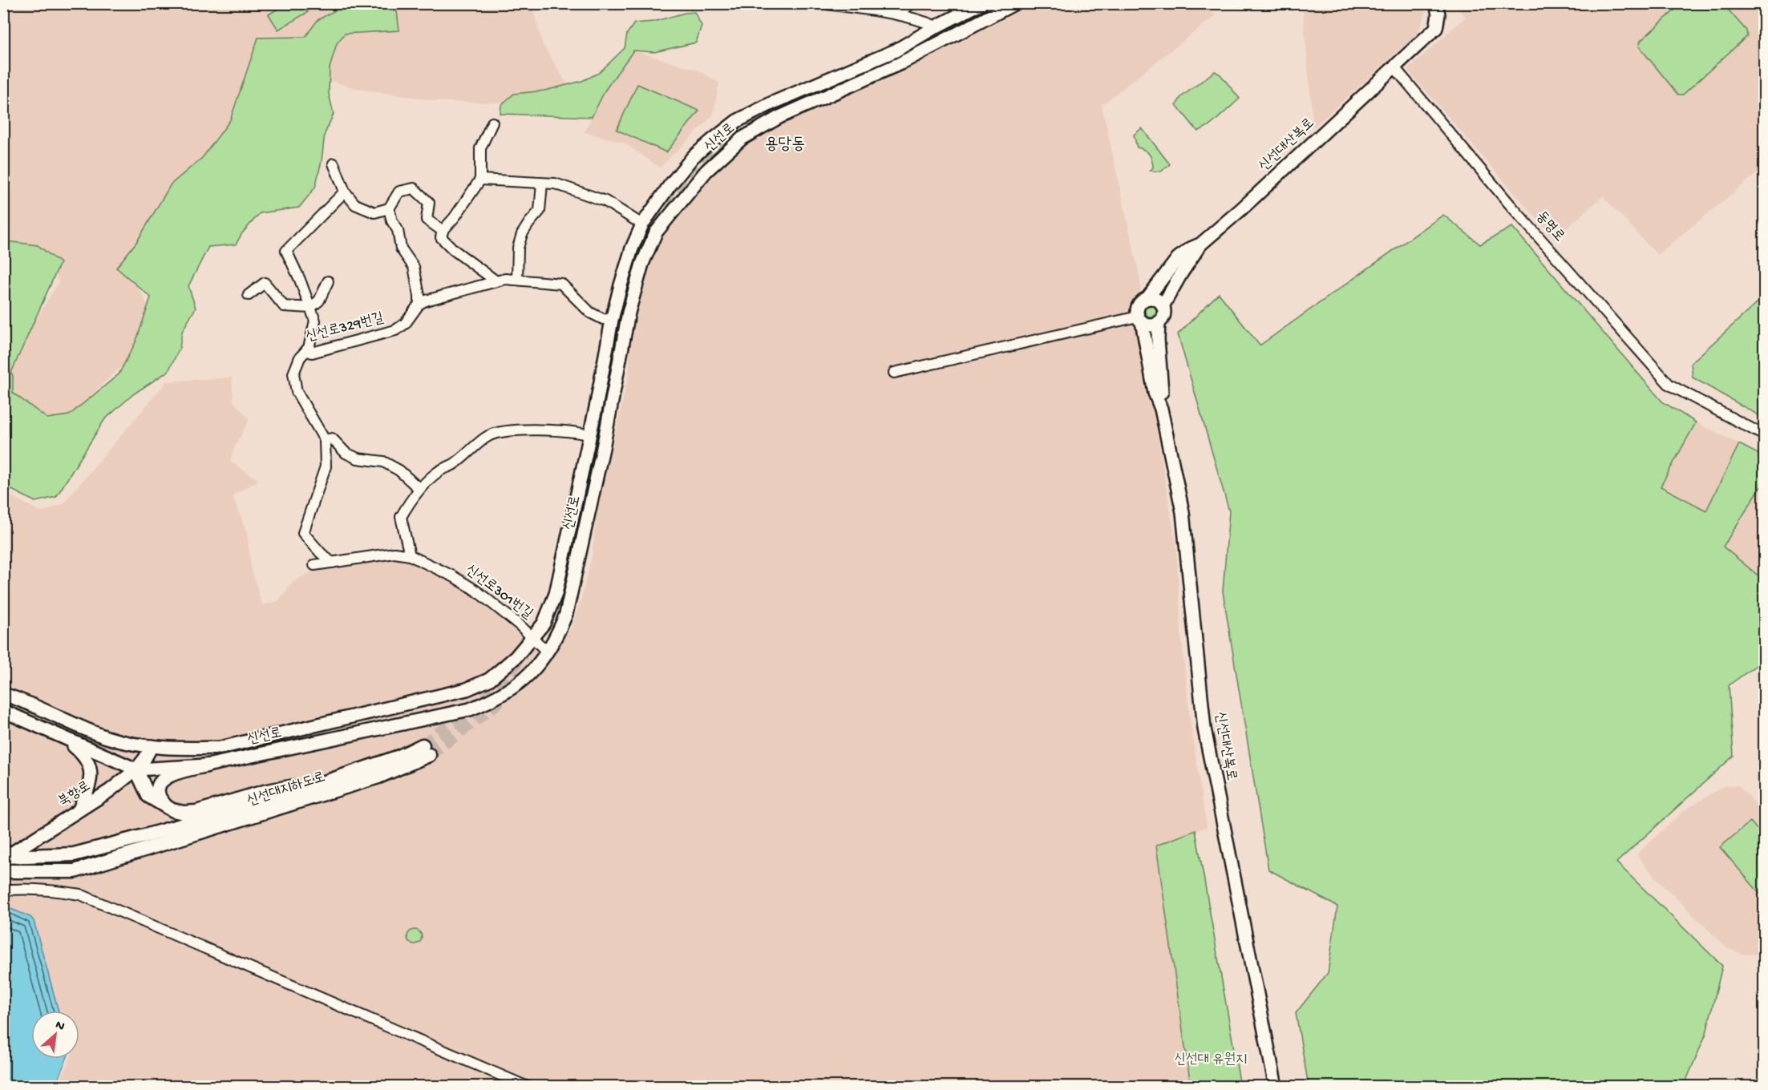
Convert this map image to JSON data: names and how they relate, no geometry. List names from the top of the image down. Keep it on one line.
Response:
{"streets":{"highway":["신선대지하도로"],"main road":["신선로","신선대산복로","북항로"],"street":["동명로","신선로329번길","신선로301번길"]},"crossings":[["신선로","신선로301번길"],["신선로","북항로"],["신선대산복로","동명로"],["신선로329번길","신선로301번길"]],"districts":["용당동"],"parks":["신선대 유원지"],"north":"top right"}
